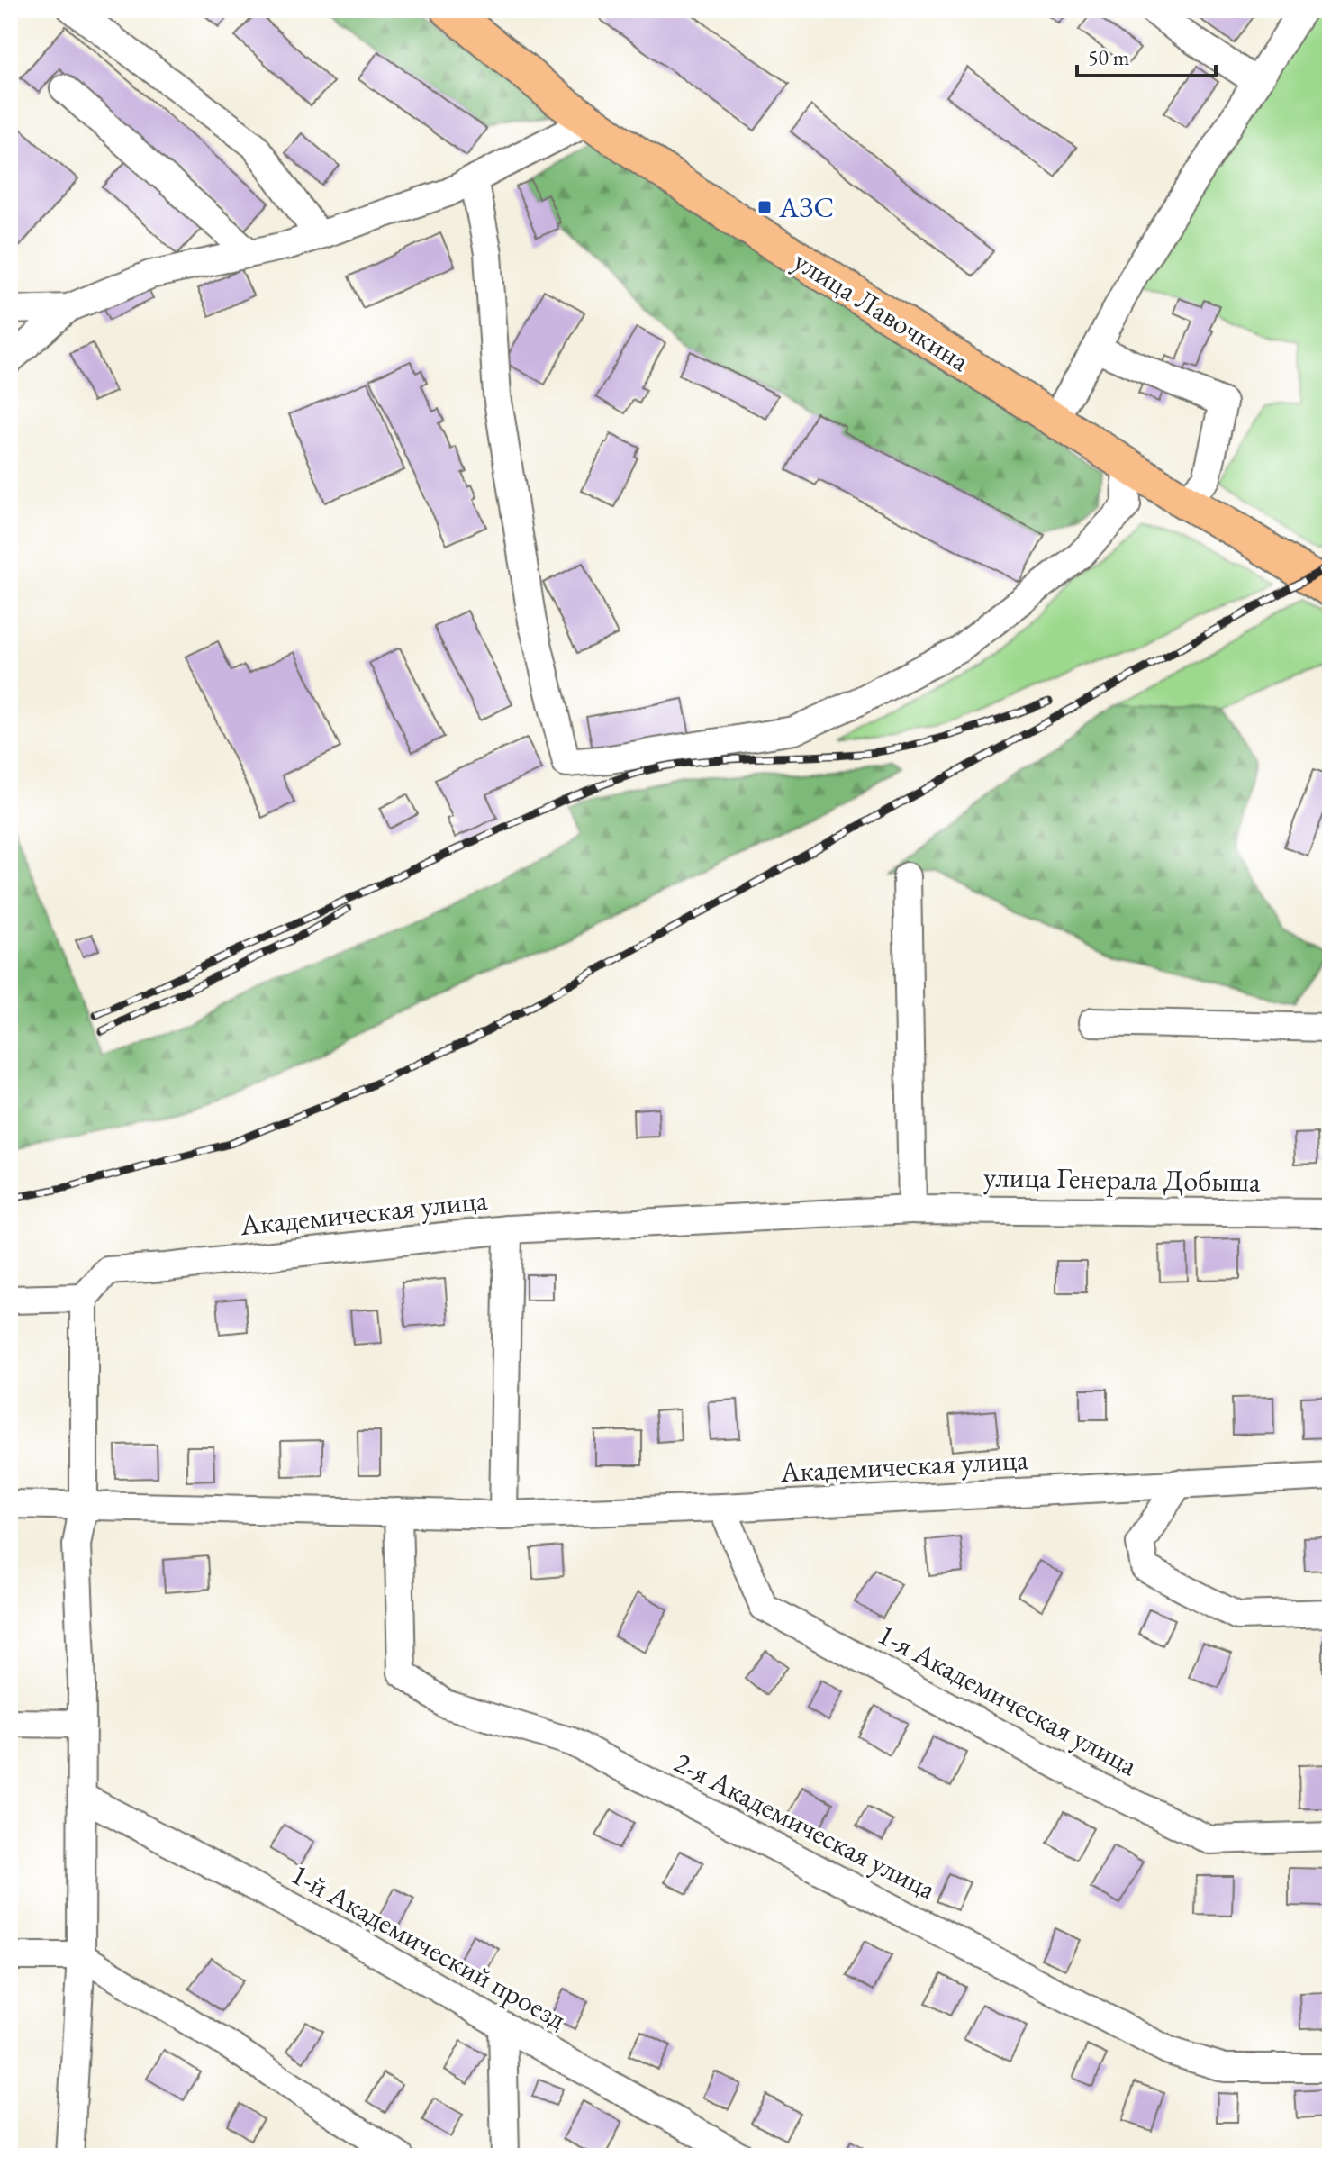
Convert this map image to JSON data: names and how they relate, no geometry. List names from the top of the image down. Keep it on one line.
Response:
{"streets":{"main road":["улица Лавочкина"],"street":["улица Генерала Добыша","Академическая улица","1-я Академическая улица","2-я Академическая улица","1-й Академический проезд"]},"crossings":[["улица Генерала Добыша","Академическая улица"],["Академическая улица","1-я Академическая улица"],["Академическая улица","2-я Академическая улица"]],"places":{"transit":["АЗС"]},"scale_bar":"50 m"}
